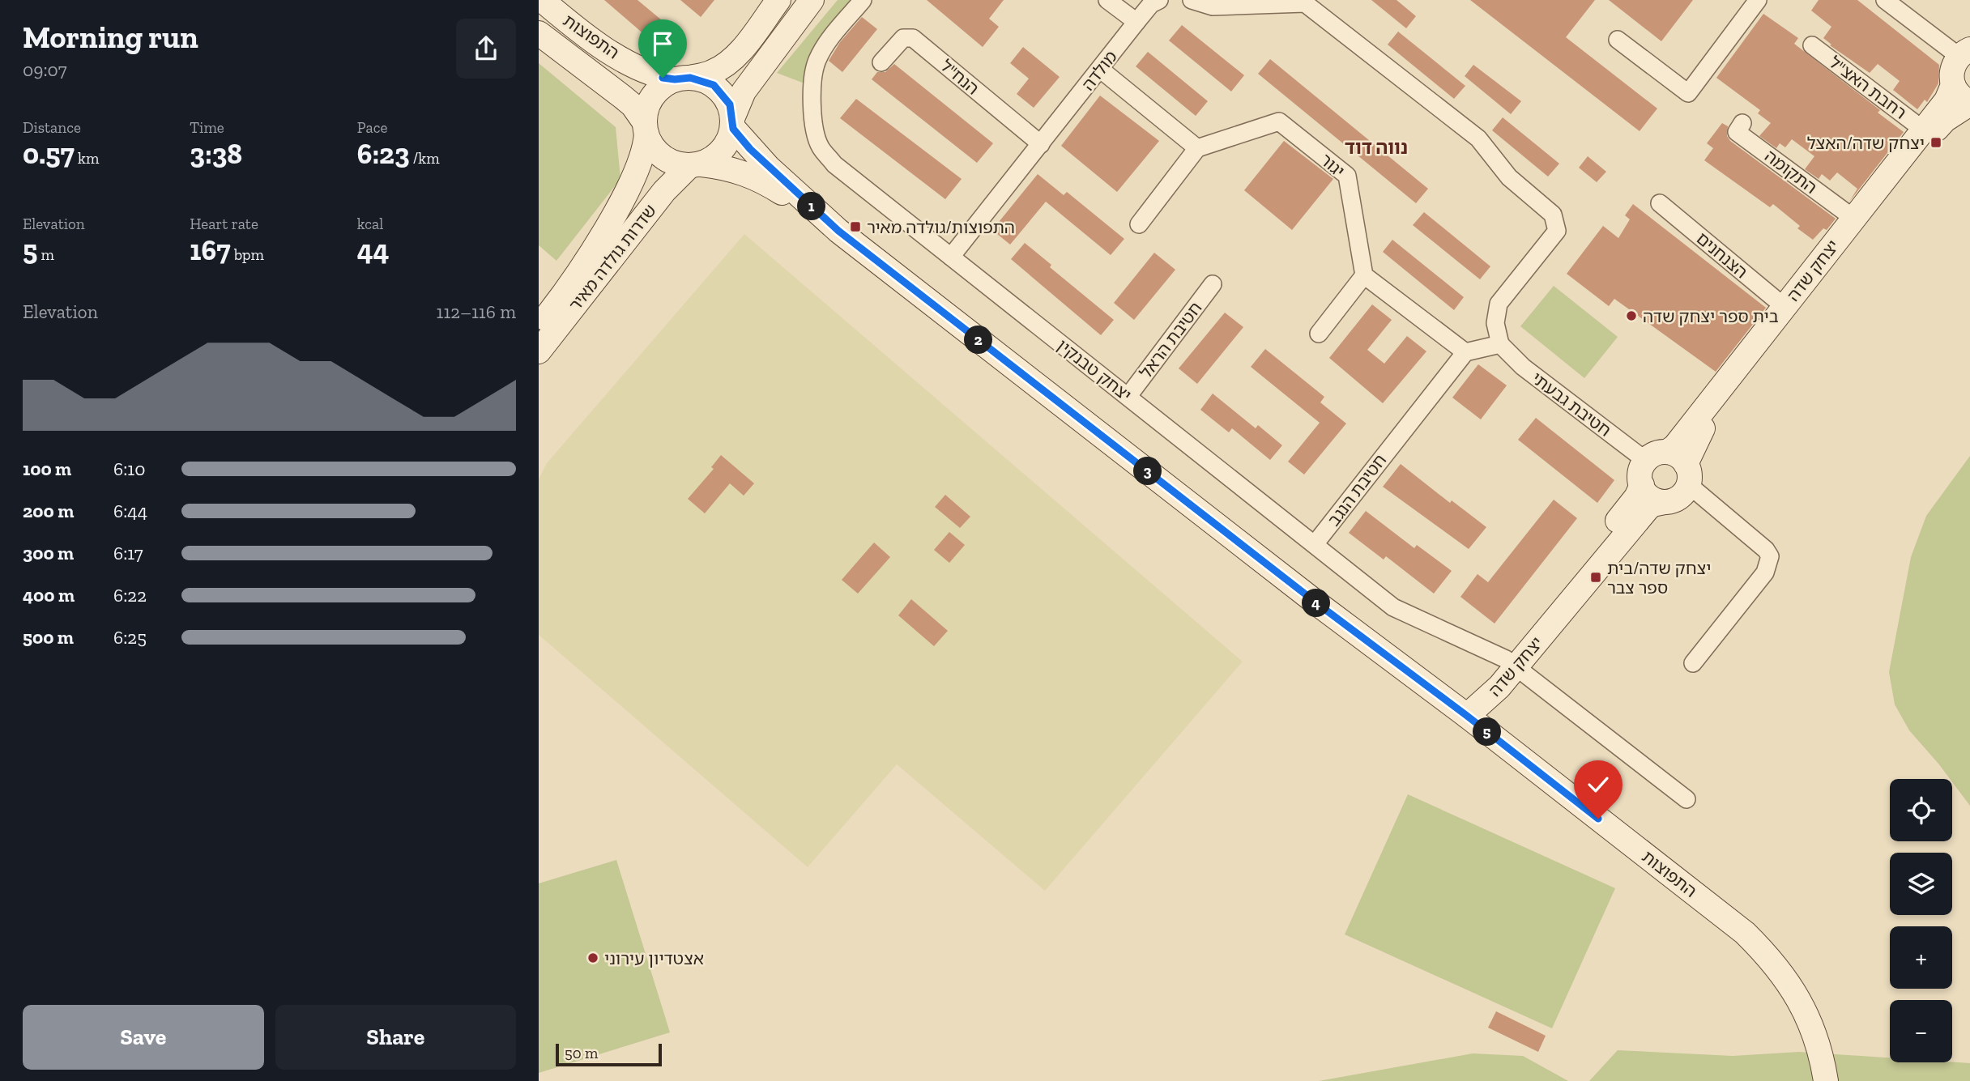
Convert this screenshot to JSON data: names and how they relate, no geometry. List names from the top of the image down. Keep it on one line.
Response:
{"streets":{"main road":["התפוצות","שדרות גולדה מאיר","יצחק שדה"],"street":["מולדה","הנח\"ל","רחבת האצ\"ל","יגור","התקומה","הצנחנים","חטיבת הראל","יצחק טבנקין","חטיבת גבעתי","חטיבת הנגב"]},"crossings":[["התפוצות","שדרות גולדה מאיר"],["התפוצות","יצחק שדה"],["מולדה","הנח\"ל"],["מולדה","יצחק טבנקין"],["רחבת האצ\"ל","יצחק שדה"],["התקומה","יצחק שדה"],["הצנחנים","יצחק שדה"],["יצחק שדה","יצחק טבנקין"],["יצחק שדה","חטיבת גבעתי"],["חטיבת הראל","יצחק טבנקין"],["יצחק טבנקין","חטיבת הנגב"]],"districts":["נווה דוד"],"places":{"transit":["יצחק שדה/האצל","התפוצות/גולדה מאיר","יצחק שדה/בית ספר צבר"],"other":["בית ספר יצחק שדה","אצטדיון עירוני"]},"scale_bar":"50 m","page":{"heading":["Morning run","09:07"],"stats":[["Distance","0.57 km"],["Time","3:38"],["Pace","6:23 /km"],["Elevation","5 m"],["Heart rate","167 bpm"],["kcal","44"]],"pins":["1","2","3","4","5"],"chart":["Elevation","112–116 m"],"list":[{"name":"100 m","note":"6:10"},{"name":"200 m","note":"6:44"},{"name":"300 m","note":"6:17"},{"name":"400 m","note":"6:22"},{"name":"500 m","note":"6:25"}],"map_buttons":["+","−"],"buttons":["Save","Share"],"scale":"50 m"}}
